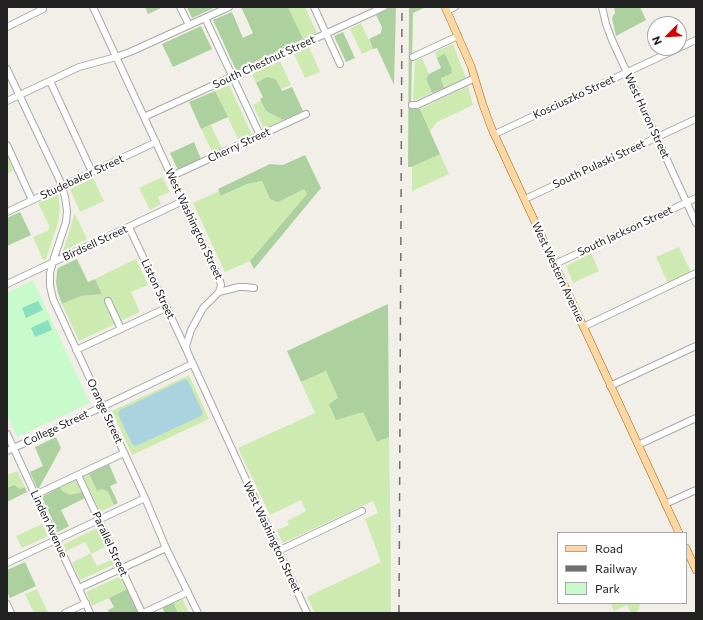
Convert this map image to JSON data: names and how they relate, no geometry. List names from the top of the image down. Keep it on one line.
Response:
{"streets":{"main road":["West Western Avenue"],"street":["South Chestnut Street","Kosciuszko Street","West Huron Street","Cherry Street","South Pulaski Street","Studebaker Street","West Washington Street","South Jackson Street","Birdsell Street","Liston Street","Orange Street","College Street","Linden Avenue","Parallel Street"]},"crossings":[["South Chestnut Street","West Washington Street"],["Kosciuszko Street","West Huron Street"],["Kosciuszko Street","West Western Avenue"],["West Huron Street","South Pulaski Street"],["West Huron Street","South Jackson Street"],["Cherry Street","West Washington Street"],["South Pulaski Street","West Western Avenue"],["Studebaker Street","West Washington Street"],["Studebaker Street","Orange Street"],["West Washington Street","Birdsell Street"],["West Washington Street","Liston Street"],["West Washington Street","College Street"],["South Jackson Street","West Western Avenue"],["Birdsell Street","Liston Street"],["Birdsell Street","Orange Street"],["Orange Street","College Street"],["College Street","Linden Avenue"]],"legend":["Road","Railway","Park"],"north":"bottom left"}
